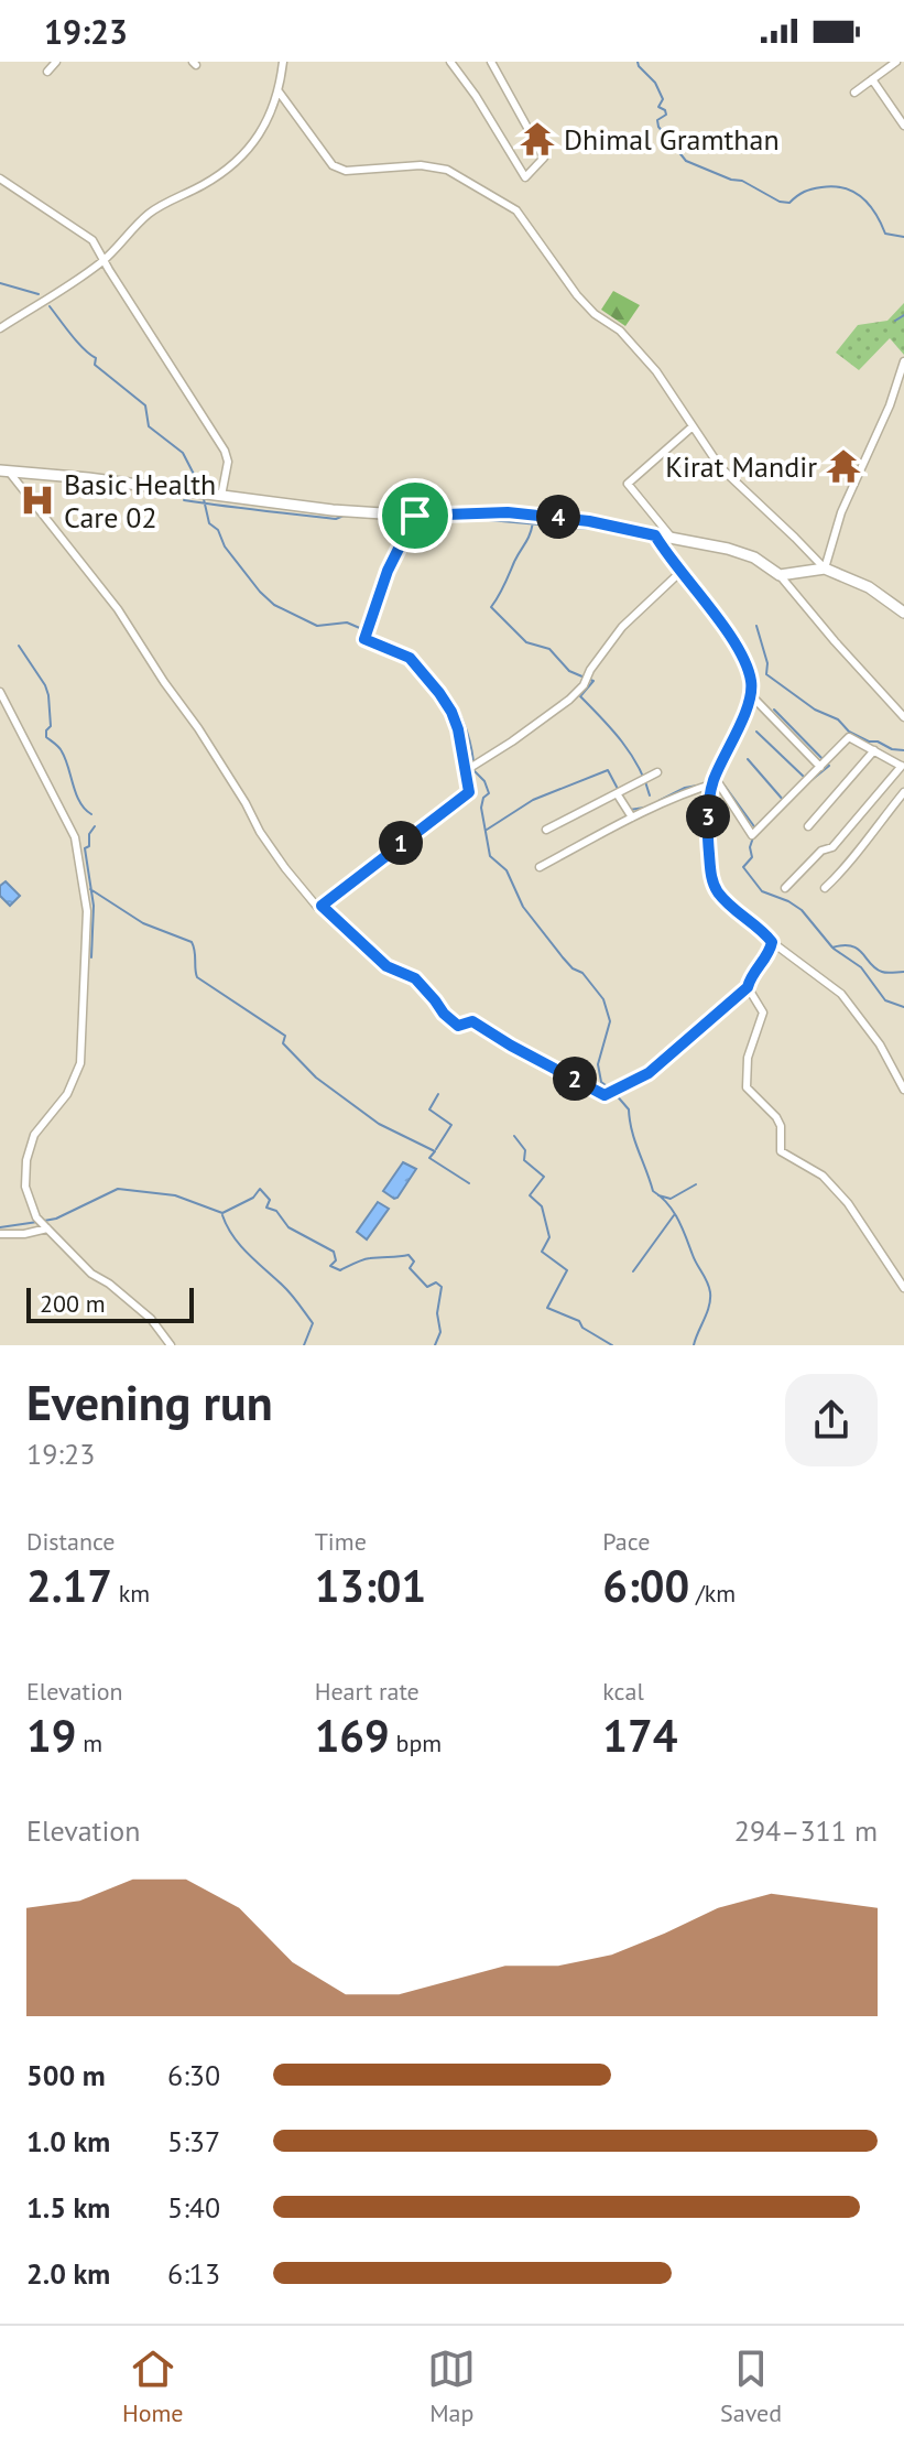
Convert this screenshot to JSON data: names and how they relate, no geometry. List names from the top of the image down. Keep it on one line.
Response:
{"places":{"temple":["Dhimal Gramthan","Kirat Mandir"],"hospital":["Basic Health Care 02"]},"scale_bar":"200 m","page":{"status":"19:23","pins":["4","3","1","2"],"scale":"200 m","heading":["Evening run","19:23"],"stats":[["Distance","2.17 km"],["Time","13:01"],["Pace","6:00 /km"],["Elevation","19 m"],["Heart rate","169 bpm"],["kcal","174"]],"chart":["Elevation","294–311 m"],"list":[{"name":"500 m","note":"6:30"},{"name":"1.0 km","note":"5:37"},{"name":"1.5 km","note":"5:40"},{"name":"2.0 km","note":"6:13"}],"tabs":["Home","Map","Saved"]}}
